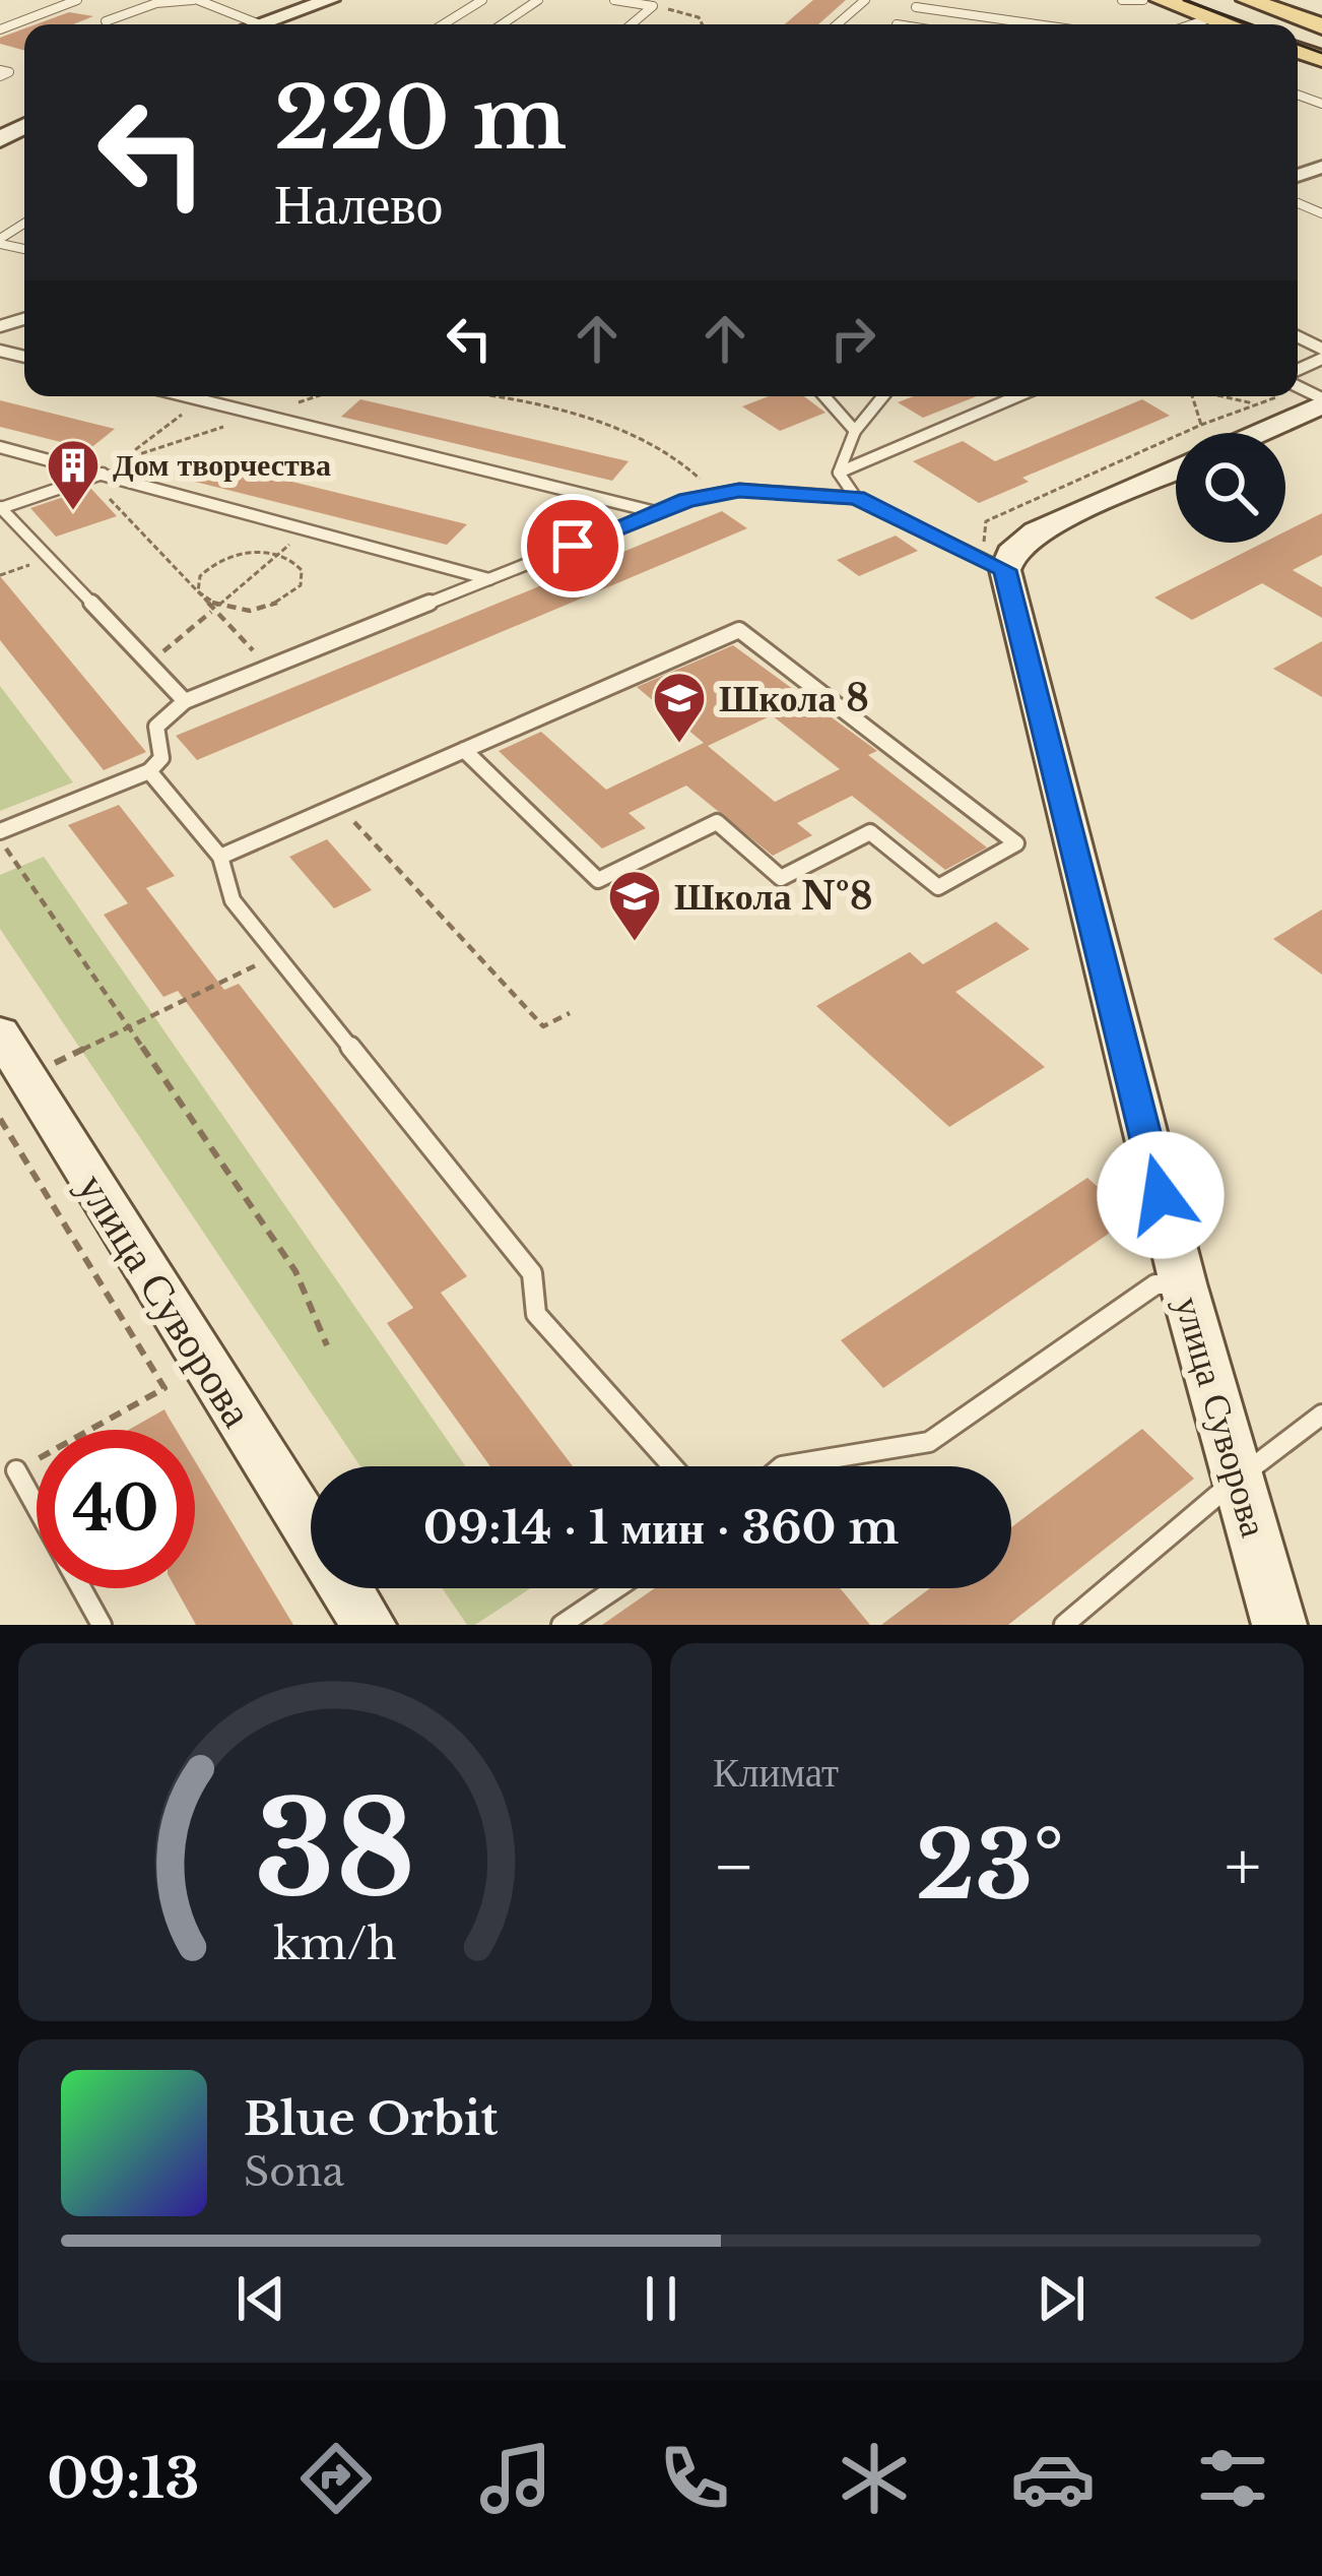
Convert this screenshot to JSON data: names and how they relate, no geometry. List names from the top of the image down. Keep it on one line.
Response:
{"streets":{"street":["улица Суворова"]},"places":{"building":["Дом творчества"],"school or university":["Школа 8","Школа №8"]},"page":{"turn":["220 m","Налево"],"limit":"40","trip":"09:14 · 1 мин · 360 m","tile":"Климат","heat":["−","23°","+"],"song":["Blue Orbit","Sona"],"tabs":"09:13","gauge":["38","km/h"]}}
